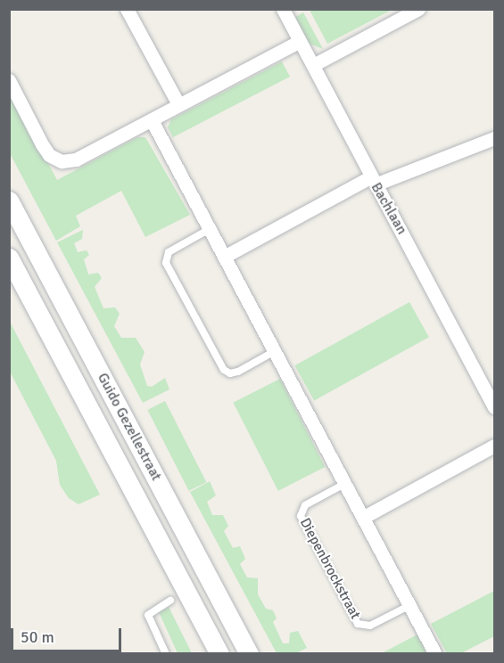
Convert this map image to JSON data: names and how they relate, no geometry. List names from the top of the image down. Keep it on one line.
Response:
{"streets":{"main road":["Guido Gezellestraat"],"street":["Bachlaan"],"lane":["Diepenbrockstraat"]},"scale_bar":"50 m"}
